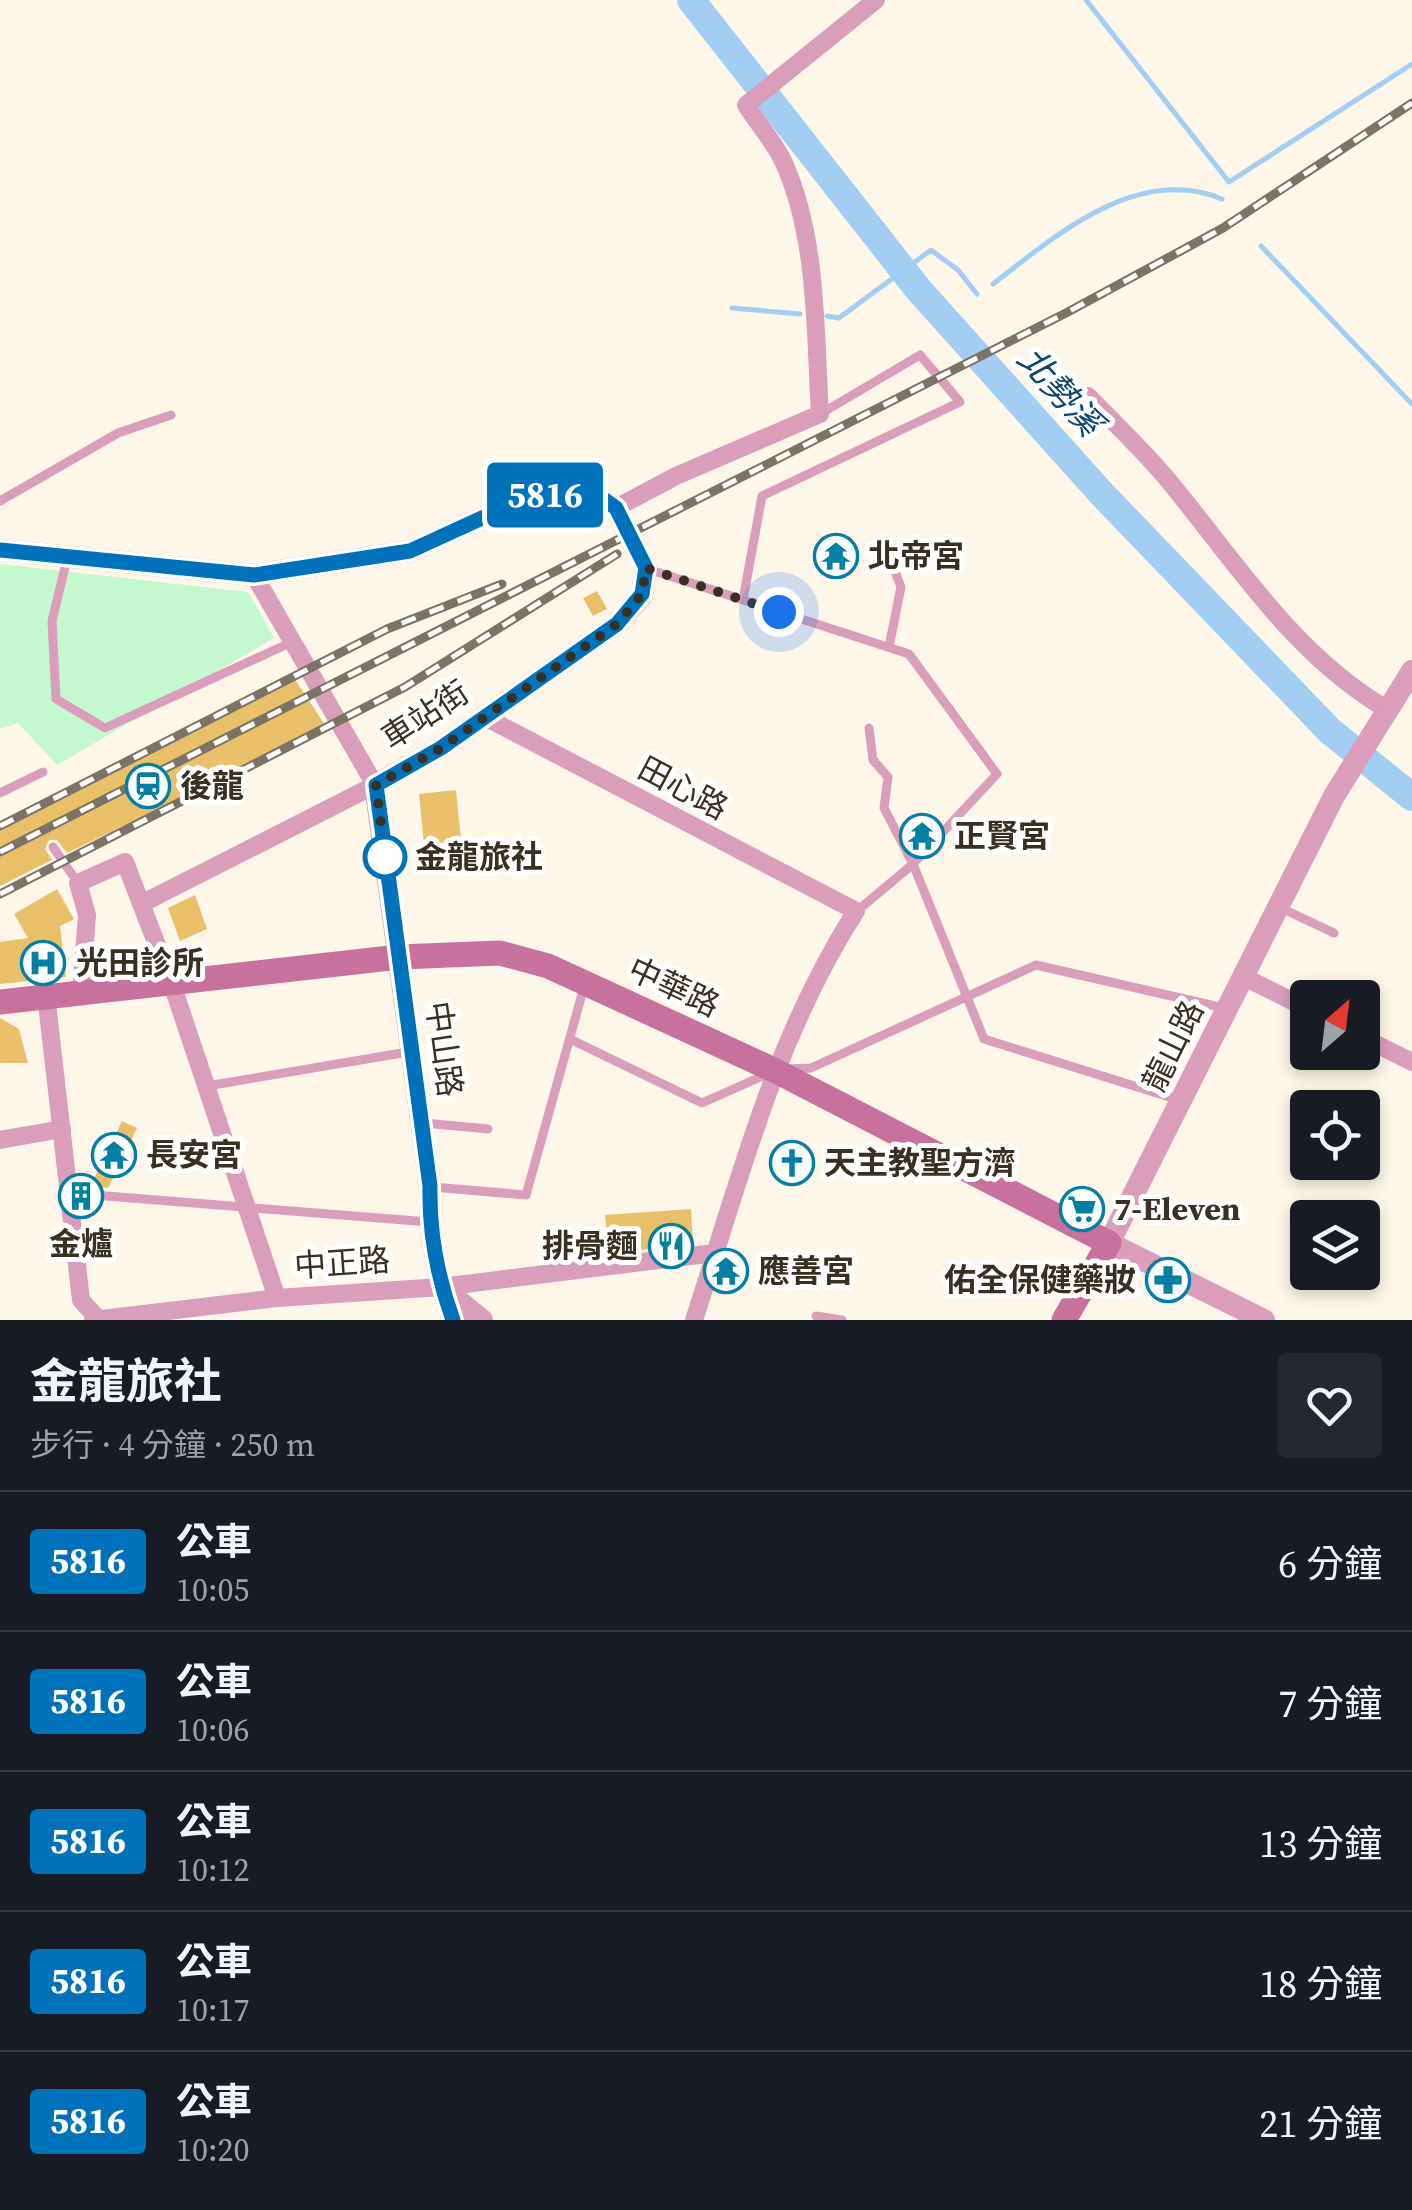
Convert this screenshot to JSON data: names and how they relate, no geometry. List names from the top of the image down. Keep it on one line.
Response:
{"streets":{"main road":["中華路","龍山路"],"street":["車站街","田心路","中山路","中正路"]},"crossings":[["車站街","田心路"],["車站街","中山路"],["中華路","龍山路"],["中華路","中山路"],["中山路","中正路"]],"water":["北勢溪"],"places":{"temple":["北帝宮","正賢宮","長安宮","應善宮"],"station":["後龍"],"other":["金龍旅社"],"hospital":["光田診所"],"church":["天主教聖方濟"],"building":["金爐"],"supermarket":["7-Eleven"],"restaurant":["排骨麵"],"pharmacy":["佑全保健藥妝"]},"lines":["bus line 5816"],"north":"top right","page":{"on_map":"5816","heading":["金龍旅社","步行 · 4 分鐘 · 250 m"],"list":[{"mark":"5816","name":"公車","note":"10:05","value":"6 分鐘"},{"mark":"5816","name":"公車","note":"10:06","value":"7 分鐘"},{"mark":"5816","name":"公車","note":"10:12","value":"13 分鐘"},{"mark":"5816","name":"公車","note":"10:17","value":"18 分鐘"},{"mark":"5816","name":"公車","note":"10:20","value":"21 分鐘"}]}}
